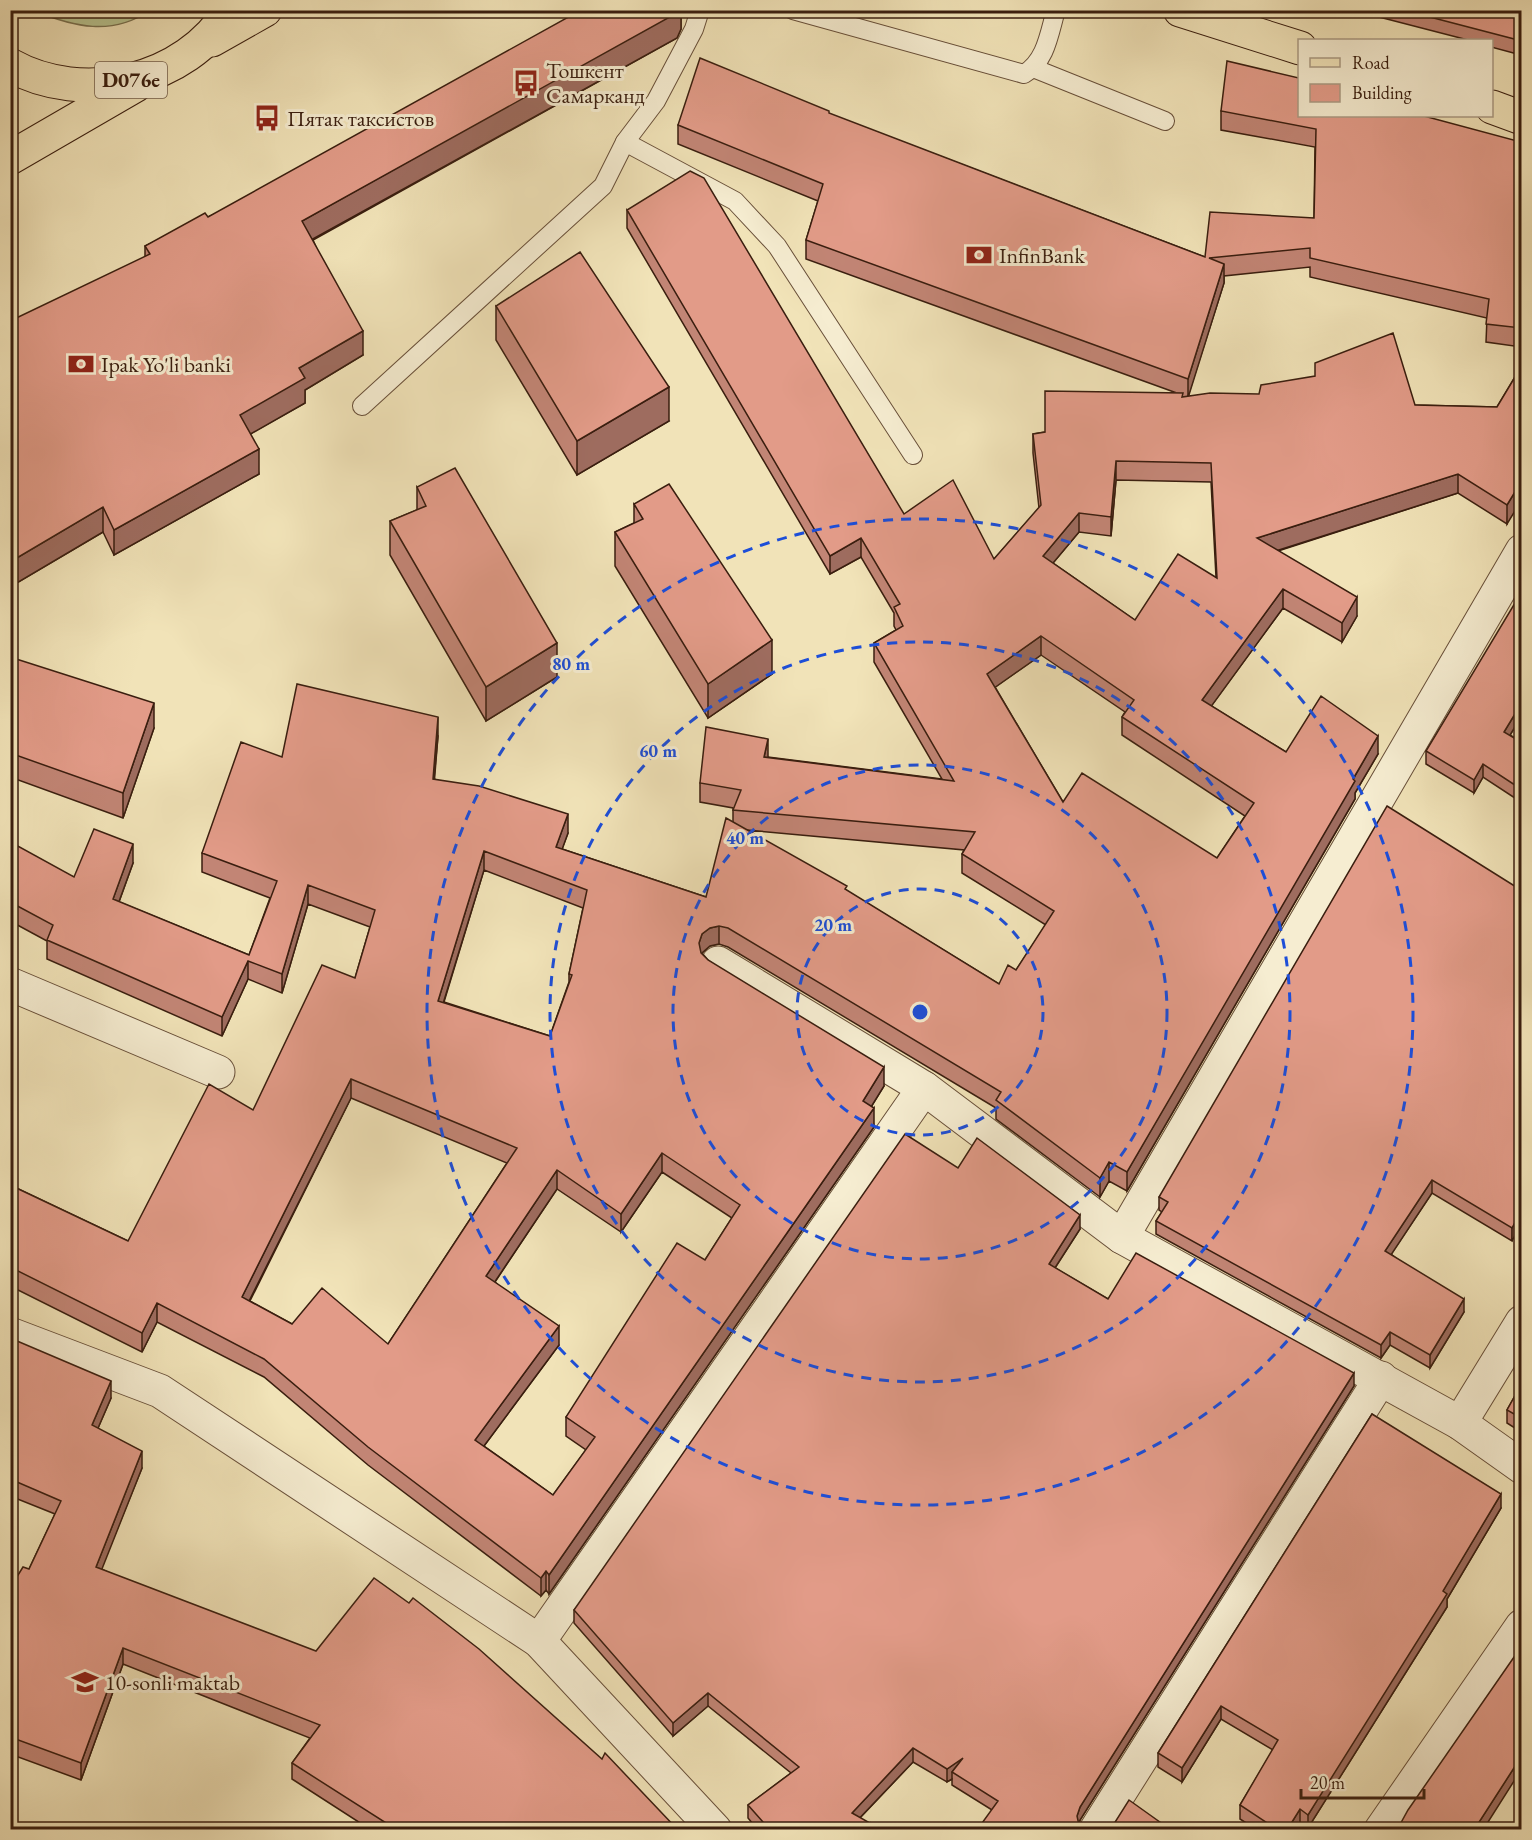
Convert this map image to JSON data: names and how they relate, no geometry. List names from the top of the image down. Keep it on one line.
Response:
{"streets":{"main road":["D076e"]},"places":{"bus stop":["Тошкент Самарканд","Пятак таксистов"],"bank":["InfinBank","Ipak Yo'li banki"],"school or university":["10-sonli maktab"]},"legend":["Road","Building"],"scale_bar":"20 m","rings":["80 m","60 m","40 m","20 m"]}
